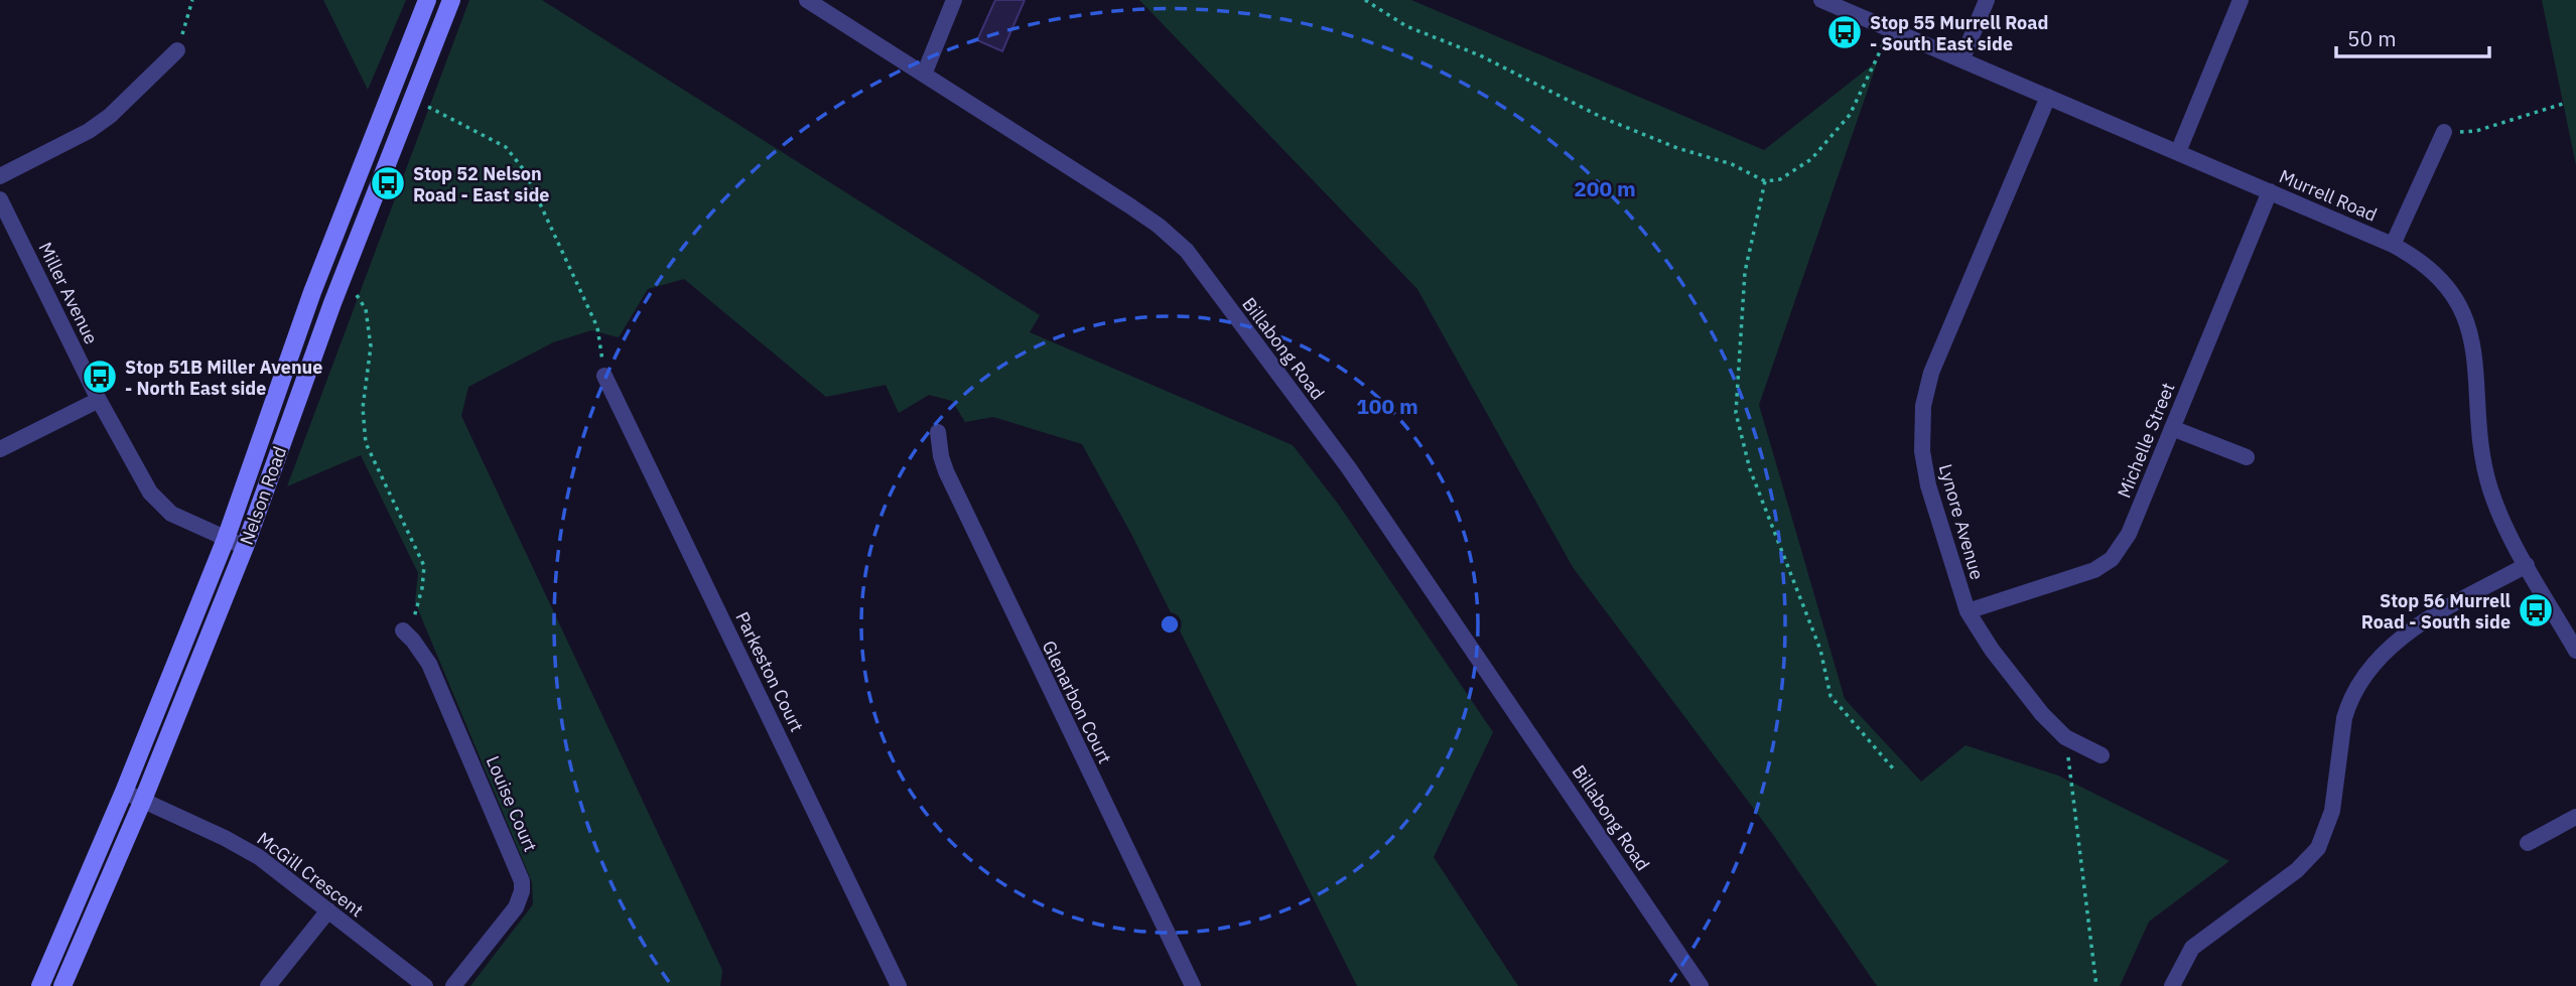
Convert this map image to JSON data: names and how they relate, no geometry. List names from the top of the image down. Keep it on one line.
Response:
{"streets":{"main road":["Nelson Road"],"street":["Murrell Road","Miller Avenue","Billabong Road","Michelle Street","Lynore Avenue","Parkeston Court","Glenarbon Court","Louise Court","McGill Crescent"]},"crossings":[["Murrell Road","Michelle Street"],["Murrell Road","Lynore Avenue"],["Miller Avenue","Nelson Road"],["Michelle Street","Lynore Avenue"],["Nelson Road","McGill Crescent"]],"places":{"bus stop":["Stop 55 Murrell Road - South East side","Stop 52 Nelson Road - East side","Stop 51B Miller Avenue - North East side","Stop 56 Murrell Road - South side"]},"scale_bar":"50 m","rings":["200 m","100 m"]}
